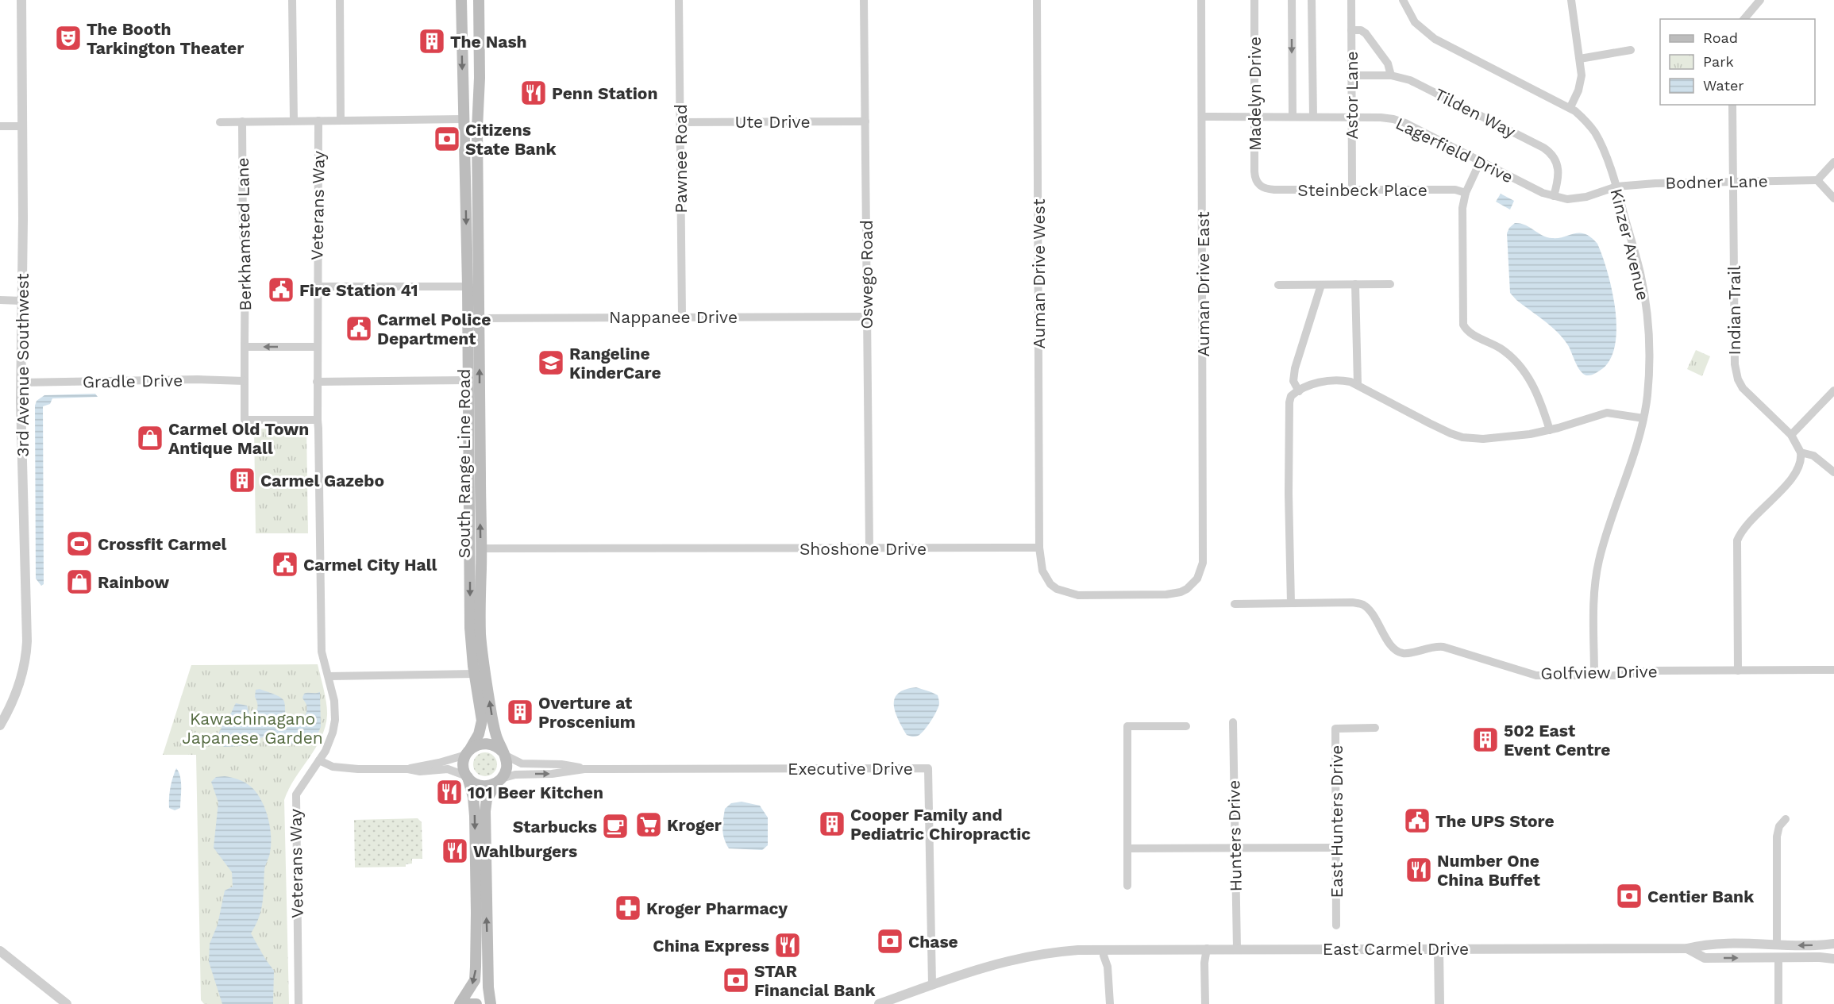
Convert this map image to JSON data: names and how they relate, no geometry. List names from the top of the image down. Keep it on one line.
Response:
{"streets":{"main road":["South Range Line Road"],"street":["Madelyn Drive","Astor Lane","Tilden Way","Ute Drive","Lagerfield Drive","Pawnee Road","Bodner Lane","Steinbeck Place","Veterans Way","Berkhamsted Lane","Kinzer Avenue","Auman Drive West","Oswego Road","Auman Drive East","Indian Trail","Nappanee Drive","3rd Avenue Southwest","Gradle Drive","Shoshone Drive","Golfview Drive","Executive Drive","East Hunters Drive","Hunters Drive","East Carmel Drive"]},"crossings":[["Madelyn Drive","Lagerfield Drive"],["Madelyn Drive","Steinbeck Place"],["Astor Lane","Tilden Way"],["Astor Lane","Lagerfield Drive"],["Astor Lane","Steinbeck Place"],["Tilden Way","Lagerfield Drive"],["Ute Drive","Pawnee Road"],["Ute Drive","Oswego Road"],["Lagerfield Drive","Bodner Lane"],["Lagerfield Drive","Kinzer Avenue"],["Lagerfield Drive","Auman Drive East"],["Pawnee Road","Nappanee Drive"],["Bodner Lane","Kinzer Avenue"],["Bodner Lane","Indian Trail"],["Veterans Way","Berkhamsted Lane"],["Berkhamsted Lane","Gradle Drive"],["Kinzer Avenue","Golfview Drive"],["Auman Drive West","Auman Drive East"],["Auman Drive West","Shoshone Drive"],["Oswego Road","Nappanee Drive"],["Oswego Road","Shoshone Drive"],["Auman Drive East","Shoshone Drive"],["Nappanee Drive","South Range Line Road"],["3rd Avenue Southwest","Gradle Drive"],["South Range Line Road","Shoshone Drive"],["South Range Line Road","Executive Drive"],["Executive Drive","East Carmel Drive"],["Hunters Drive","East Carmel Drive"]],"parks":["Kawachinagano Japanese Garden"],"places":{"theatre":["The Booth Tarkington Theater"],"building":["The Nash","Carmel Gazebo","Overture at Proscenium","502 East Event Centre","Cooper Family and Pediatric Chiropractic"],"restaurant":["Penn Station","101 Beer Kitchen","Wahlburgers","Number One China Buffet","China Express"],"bank":["Citizens State Bank","Centier Bank","Chase","STAR Financial Bank"],"public building":["Fire Station 41","Carmel Police Department","Carmel City Hall","The UPS Store"],"school or university":["Rangeline KinderCare"],"shop":["Carmel Old Town Antique Mall","Rainbow"],"sports":["Crossfit Carmel"],"supermarket":["Kroger"],"cafe":["Starbucks"],"pharmacy":["Kroger Pharmacy"]},"legend":["Road","Park","Water"]}
